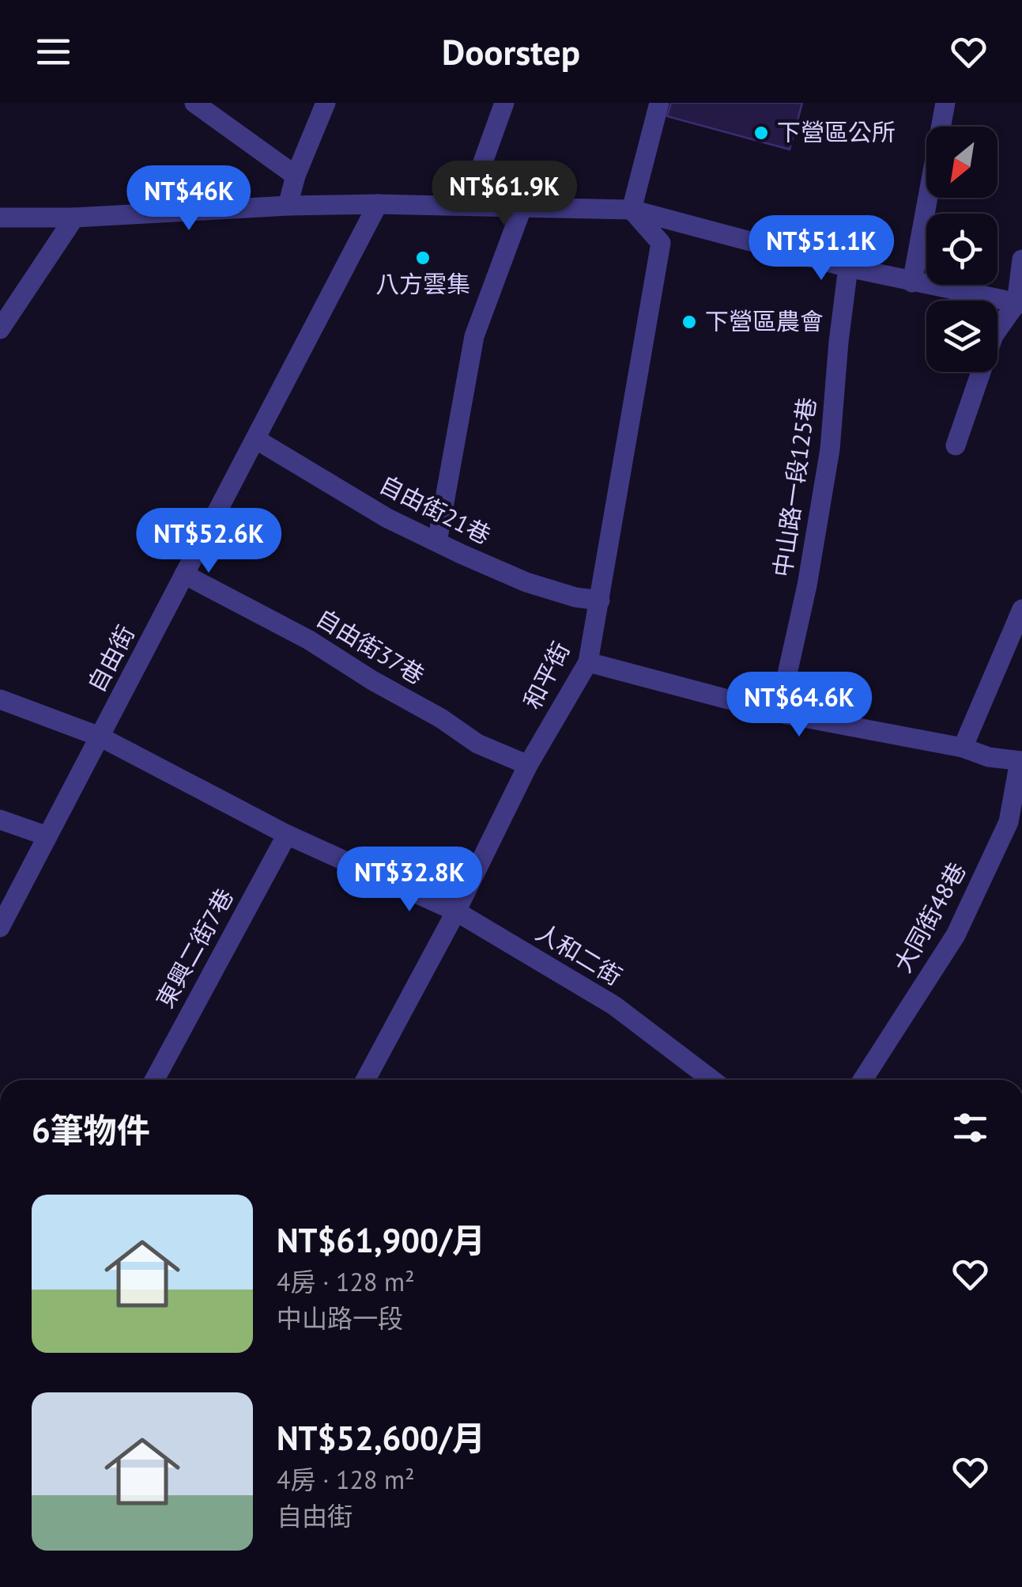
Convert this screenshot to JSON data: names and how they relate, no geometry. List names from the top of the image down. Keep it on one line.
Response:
{"streets":{"street":["中山路一段125巷","自由街21巷","自由街37巷","自由街","和平街","大同街48巷","東興二街7巷","人和二街"]},"crossings":[["自由街21巷","自由街"],["自由街21巷","和平街"],["自由街37巷","自由街"],["自由街37巷","和平街"],["自由街","人和二街"],["和平街","人和二街"],["東興二街7巷","人和二街"]],"places":["下營區公所","八方雲集","下營區農會"],"north":"bottom left","page":{"header":"Doorstep","price":["NT$61.9K","NT$46K","NT$51.1K","NT$52.6K","NT$64.6K","NT$32.8K"],"heading":"6筆物件","list":[{"name":"NT$61,900/月","note":"4房 · 128 m² · 中山路一段"},{"name":"NT$52,600/月","note":"4房 · 128 m² · 自由街"}]}}
